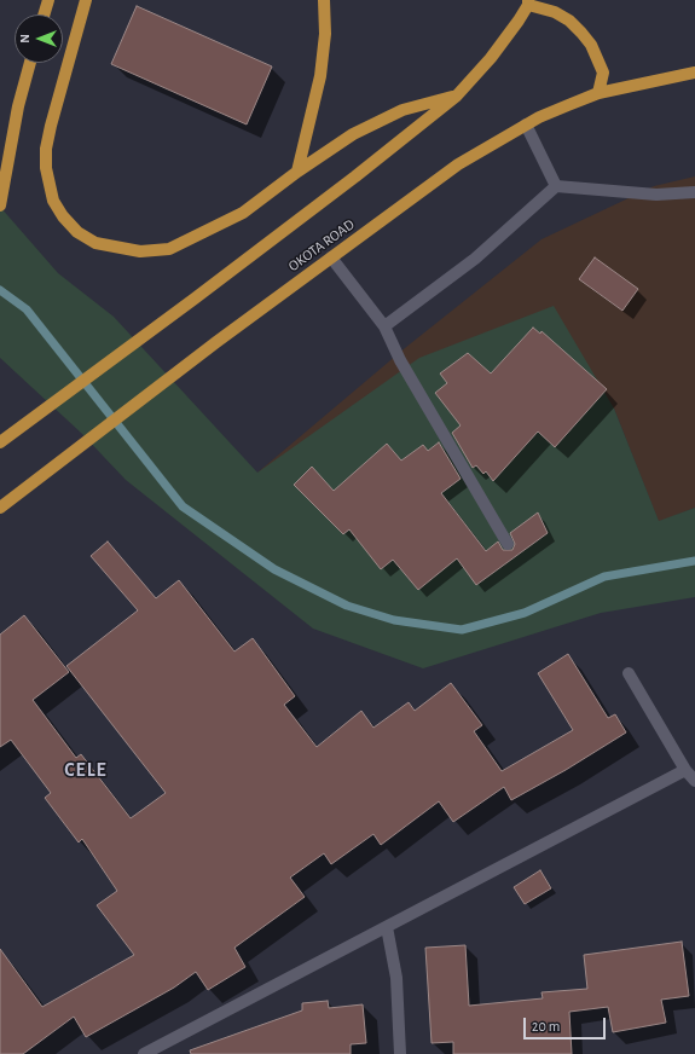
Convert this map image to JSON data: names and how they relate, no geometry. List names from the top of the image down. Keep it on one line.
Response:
{"streets":{"main road":["OKOTA ROAD"]},"districts":["CELE"],"scale_bar":"20 m","north":"left"}
